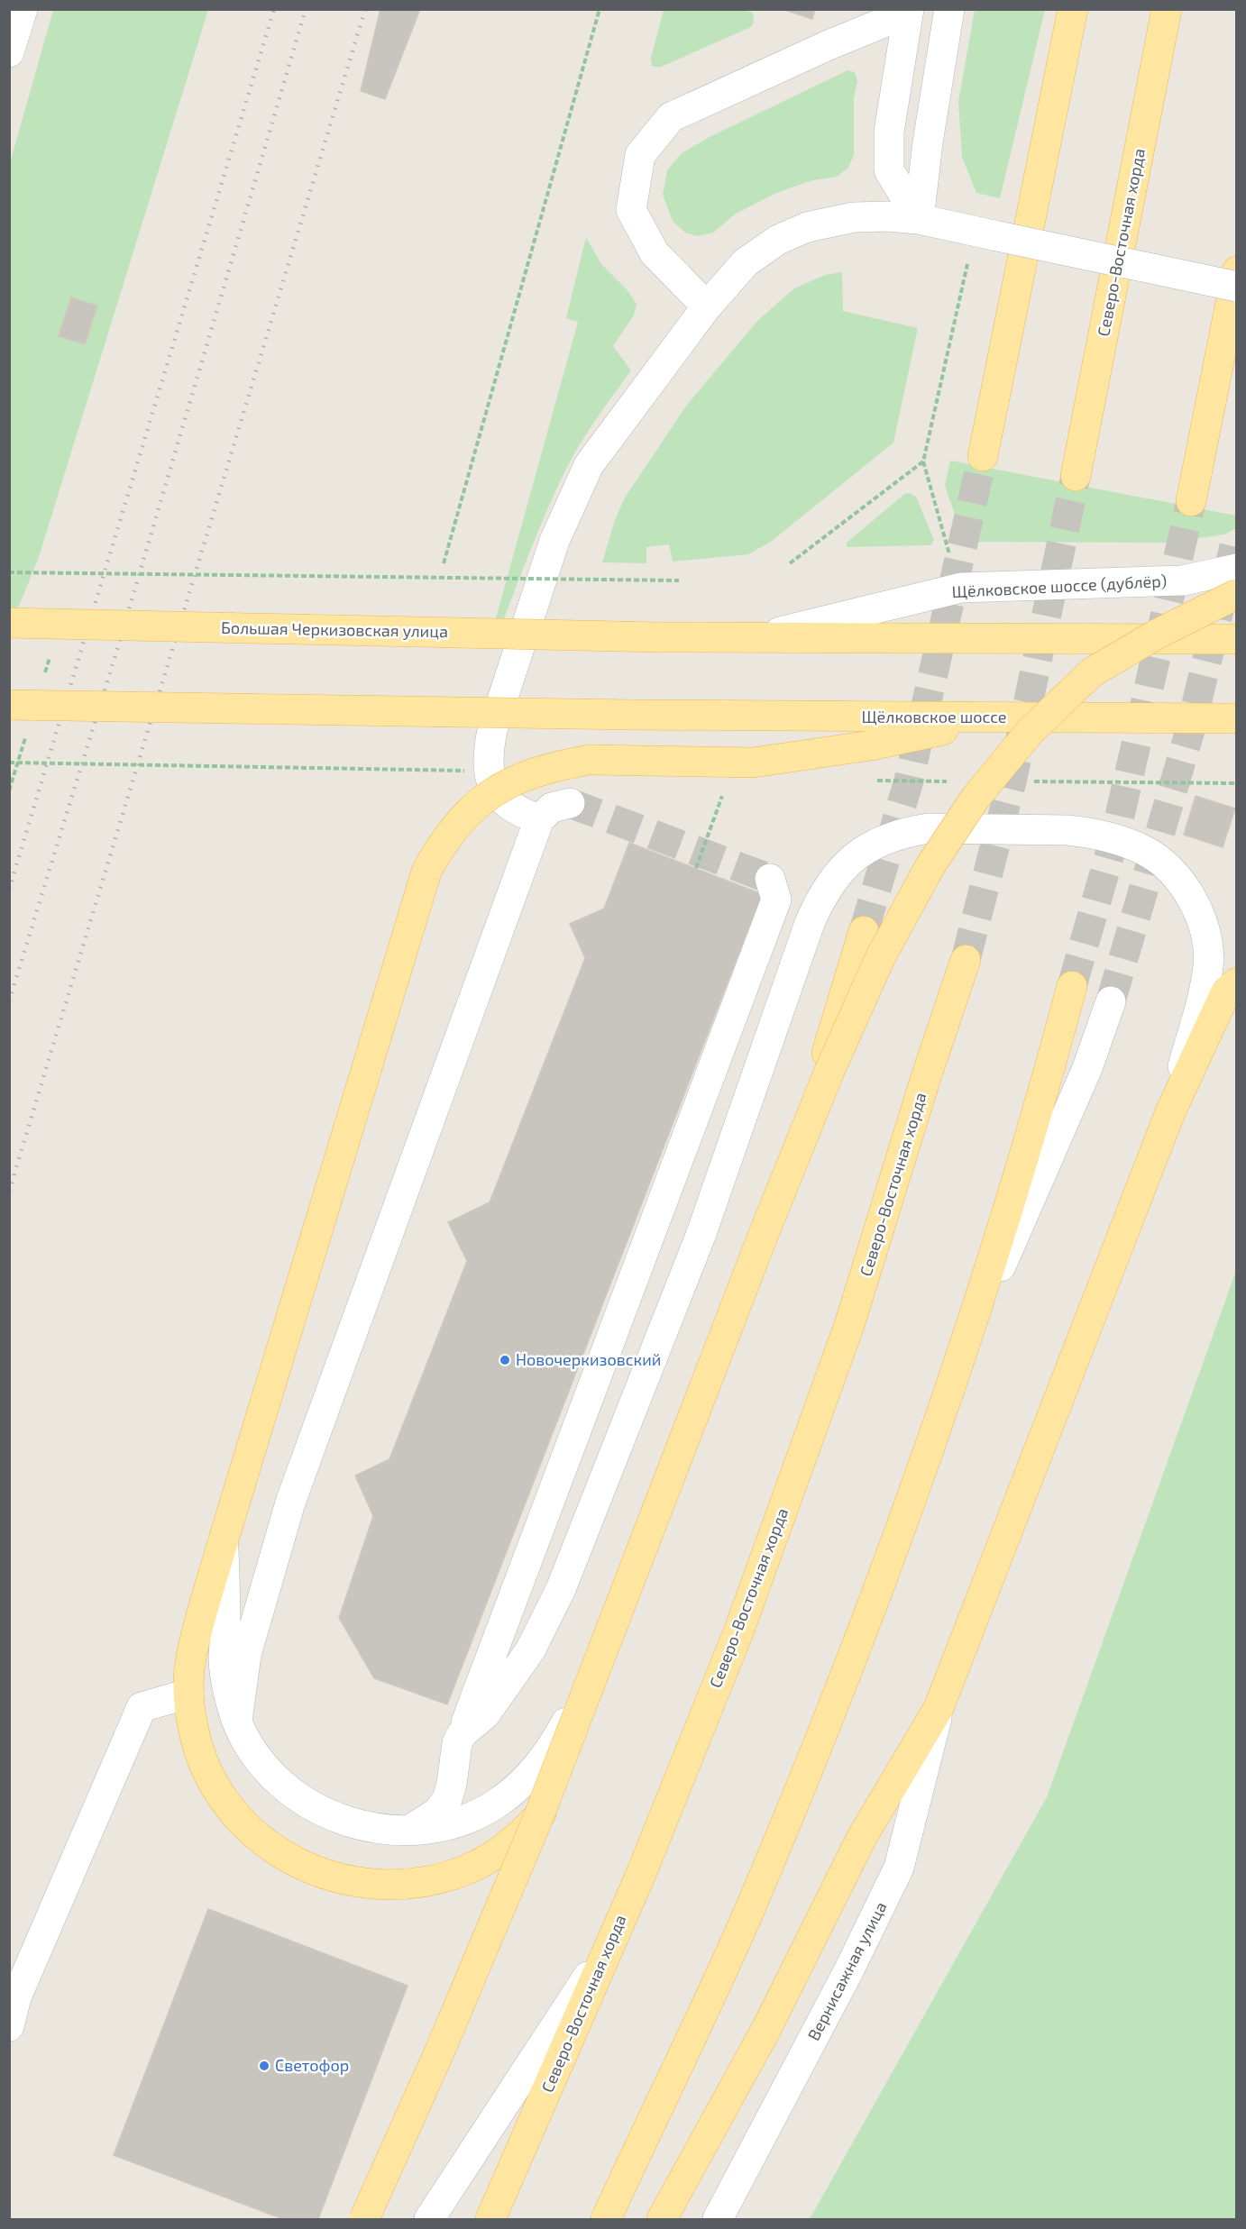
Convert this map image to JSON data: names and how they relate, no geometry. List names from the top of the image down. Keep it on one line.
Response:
{"streets":{"main road":["Северо-Восточная хорда","Большая Черкизовская улица","Щёлковское шоссе"],"street":["Щёлковское шоссе (дублёр)","Вернисажная улица"]},"crossings":[["Щёлковское шоссе (дублёр)","Большая Черкизовская улица"]],"places":["Новочеркизовский","Светофор"]}
